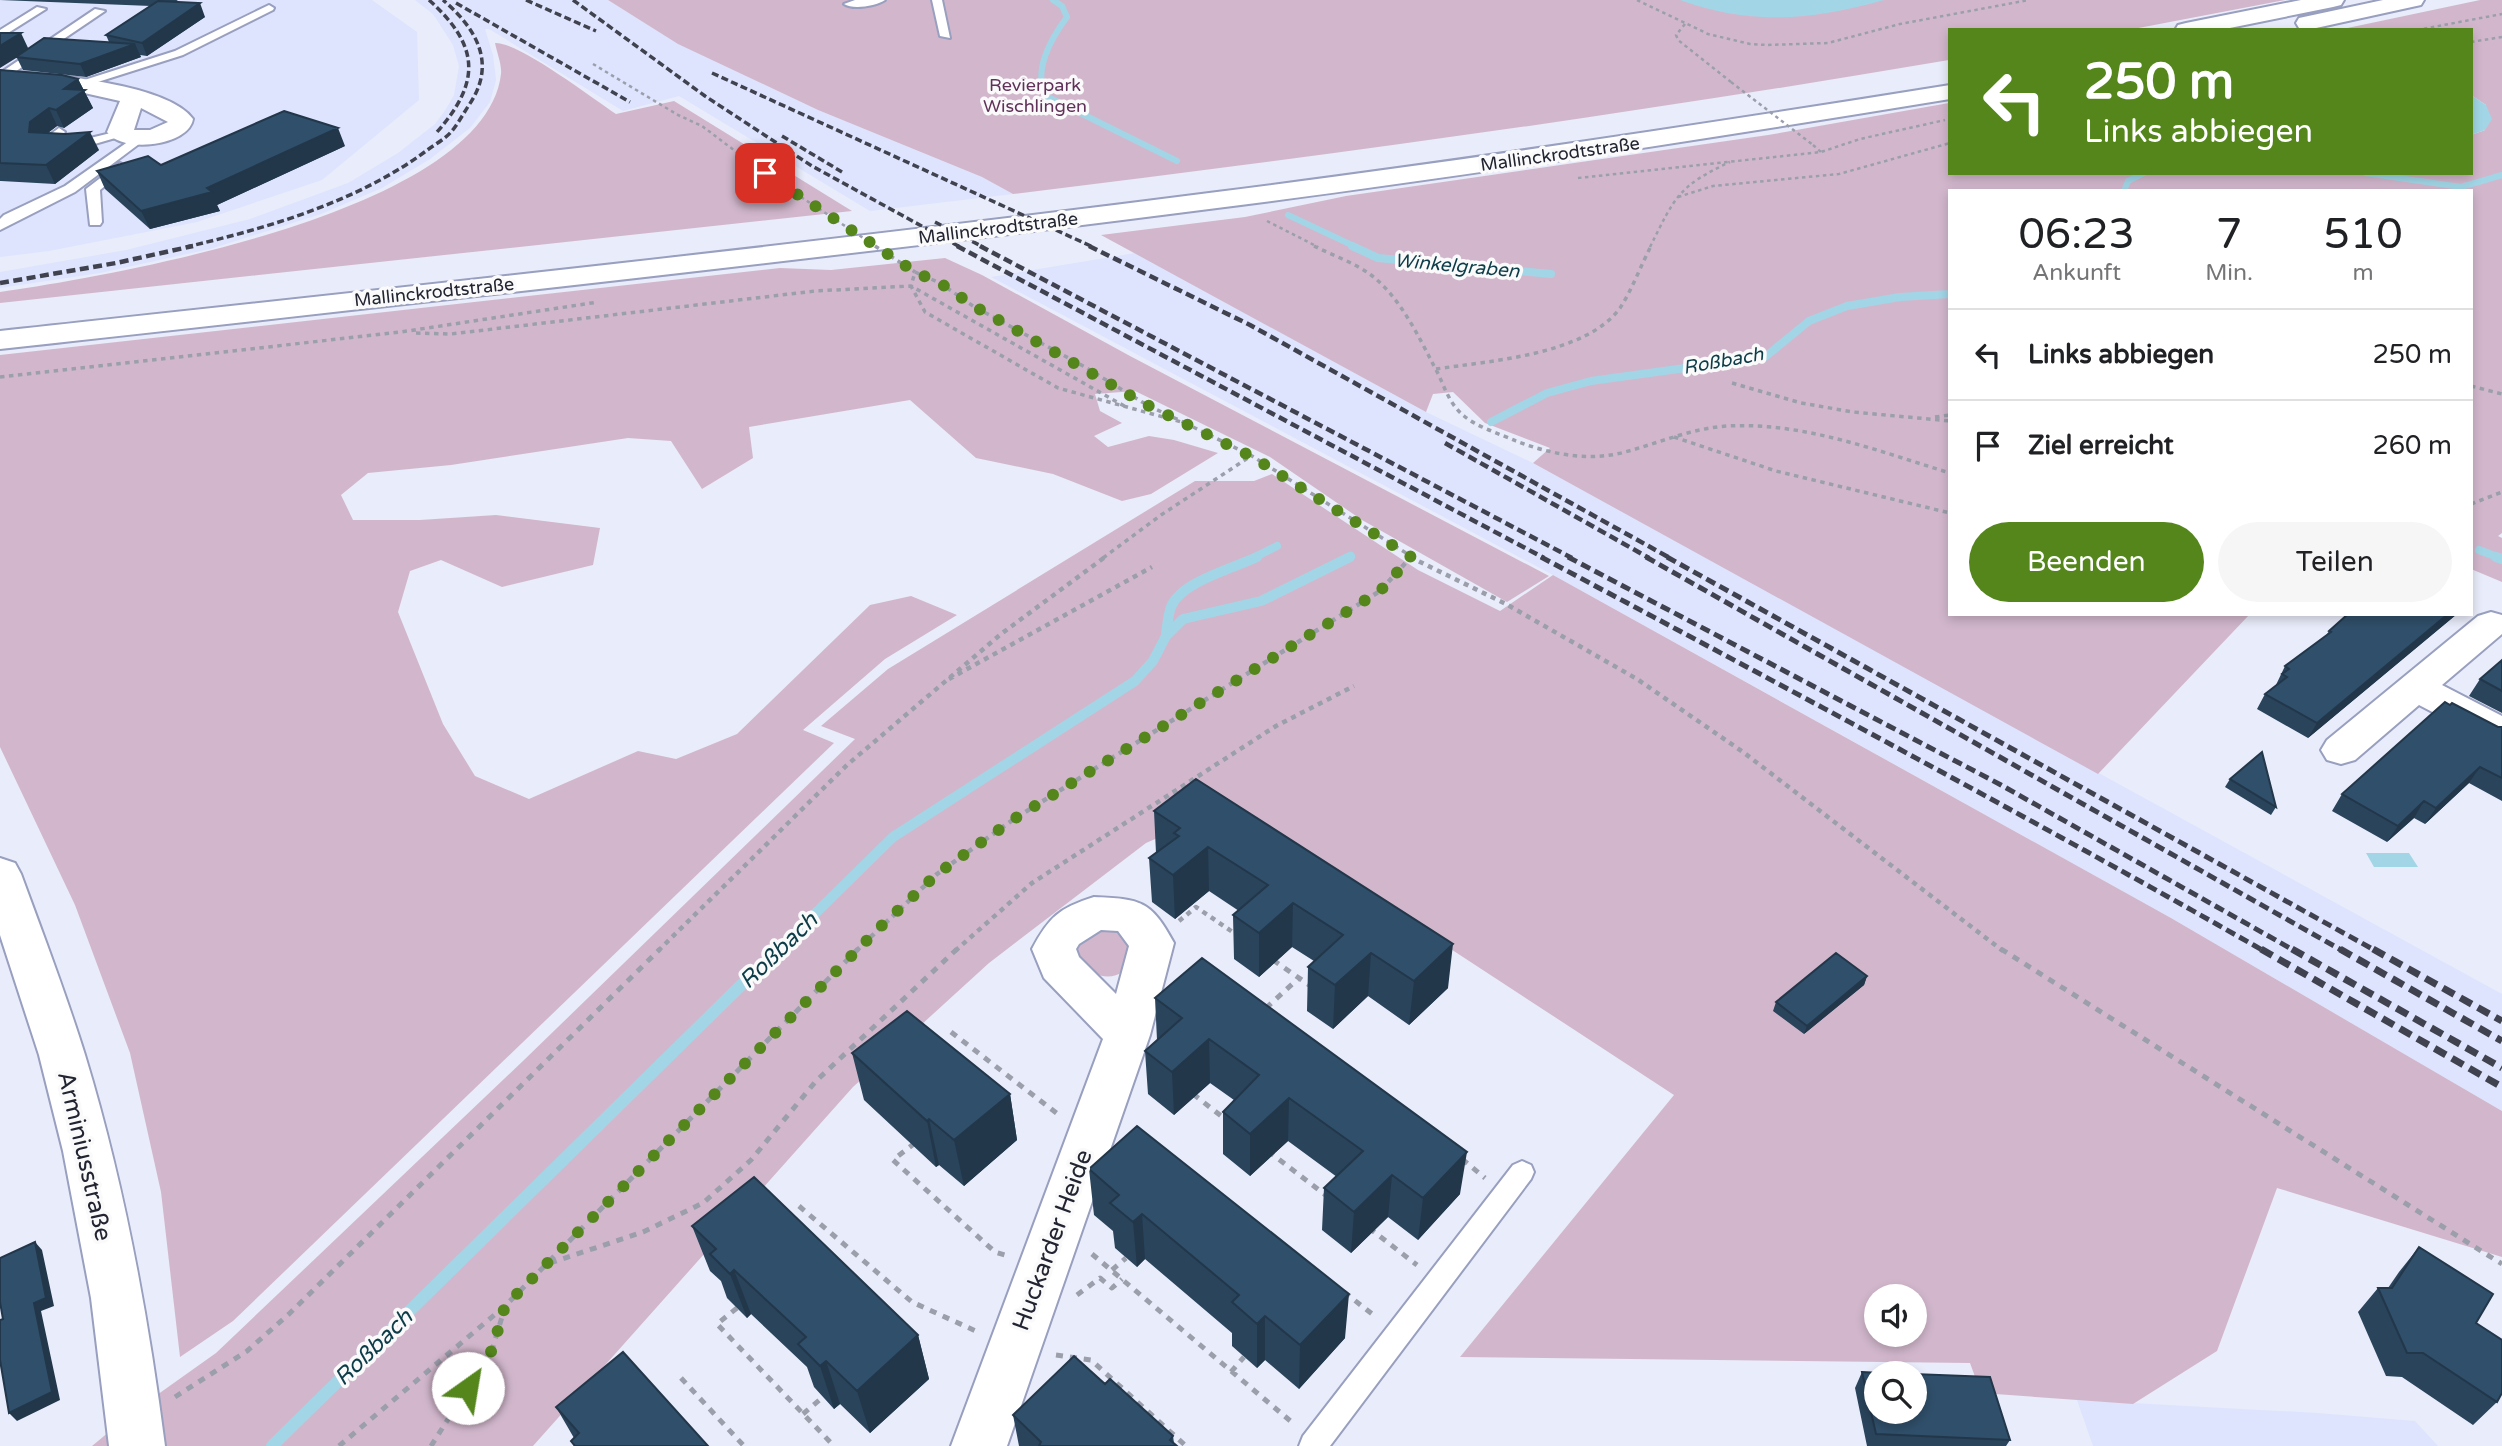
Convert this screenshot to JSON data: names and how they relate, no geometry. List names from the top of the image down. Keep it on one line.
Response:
{"streets":{"main road":["Mallinckrodtstraße","Arminiusstraße","Huckarder Heide"]},"water":["Winkelgraben","Roßbach"],"parks":["Revierpark Wischlingen"],"page":{"turn":["250 m","Links abbiegen"],"eta":["06:23","Ankunft","7","Min.","510","m"],"list":[{"name":"Links abbiegen","value":"250 m"},{"name":"Ziel erreicht","value":"260 m"}],"buttons":["Beenden","Teilen"]}}
